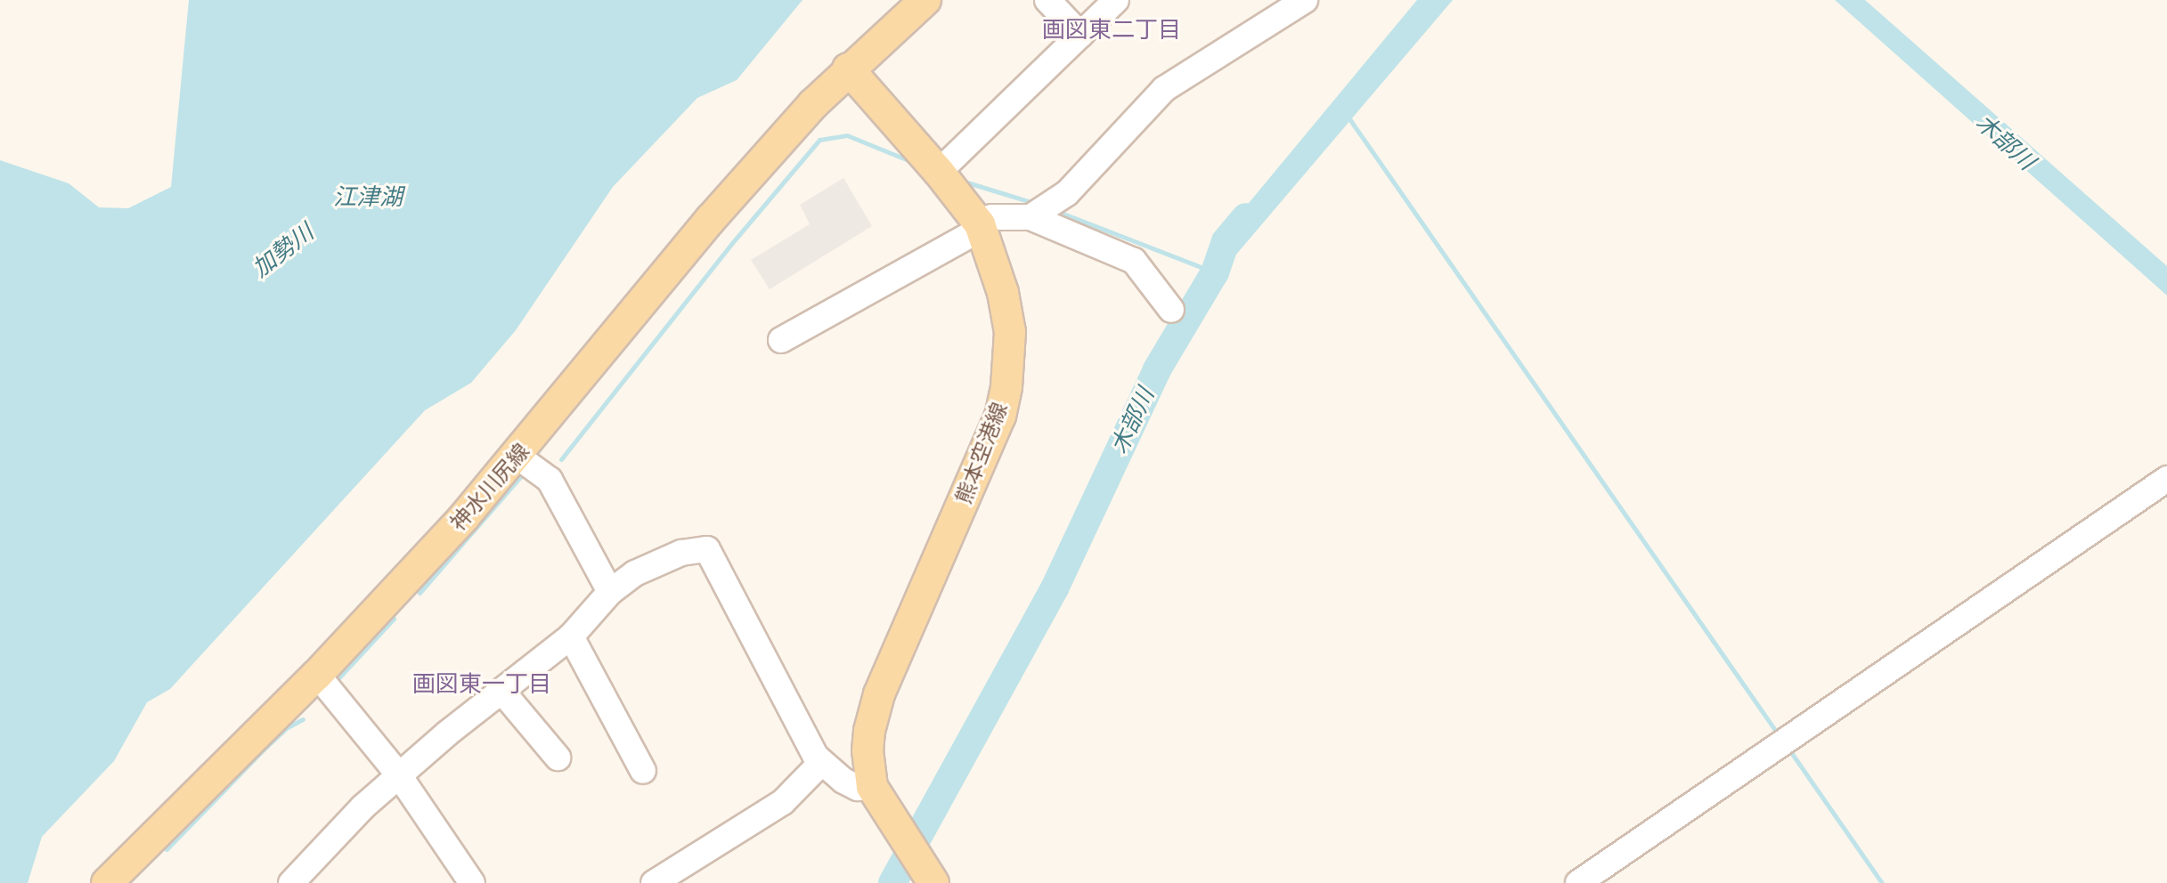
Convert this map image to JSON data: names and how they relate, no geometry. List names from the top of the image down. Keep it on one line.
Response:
{"streets":{"main road":["熊本空港線","神水川尻線"]},"crossings":[["熊本空港線","神水川尻線"]],"districts":["画図東二丁目","画図東一丁目"],"water":["木部川","江津湖","加勢川"]}
